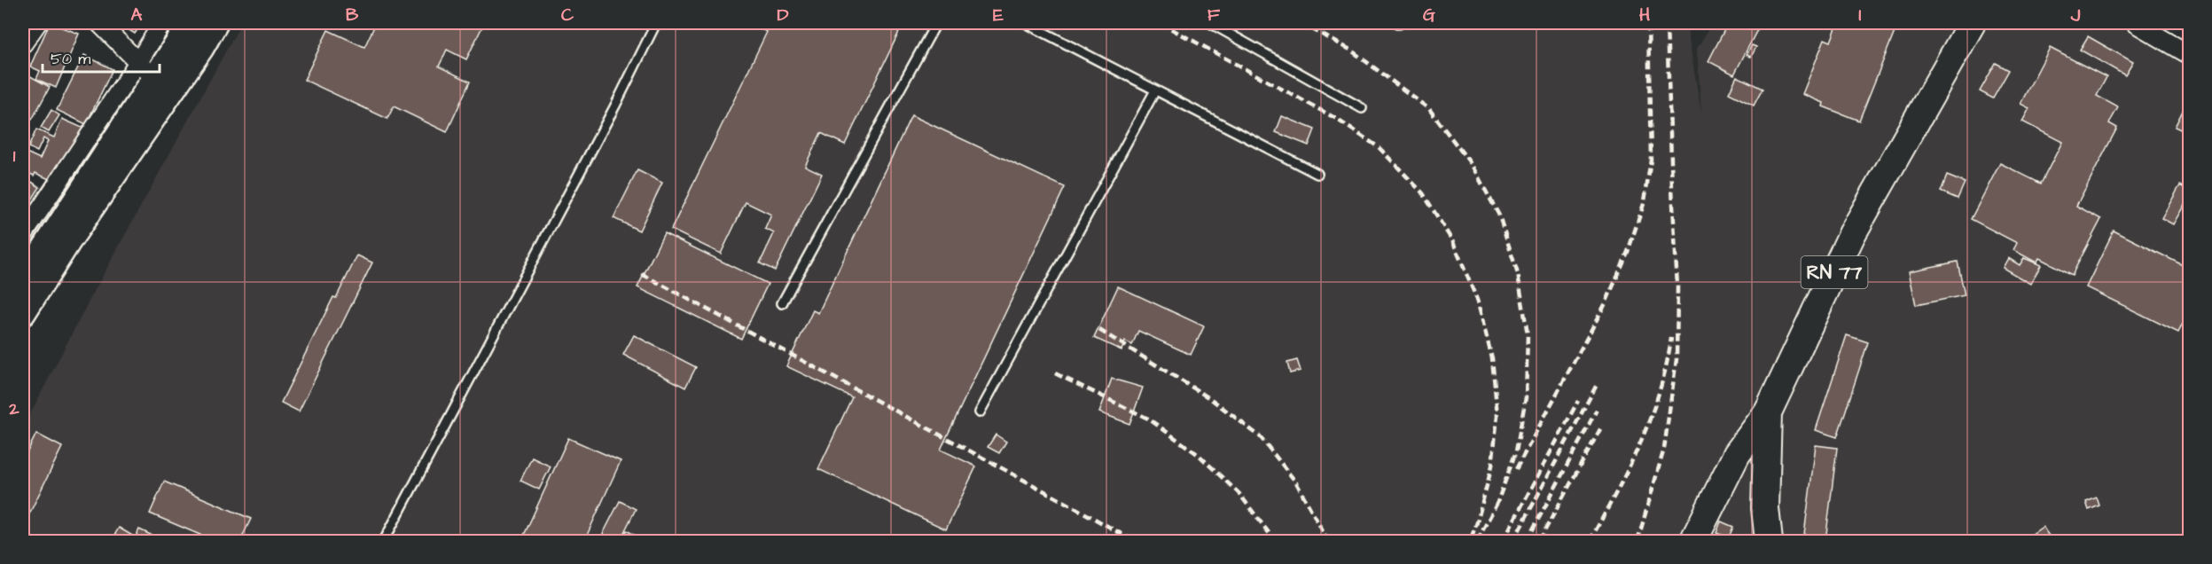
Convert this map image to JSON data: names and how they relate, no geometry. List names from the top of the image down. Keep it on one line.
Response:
{"streets":{"main road":["RN 77"]},"scale_bar":"50 m","grid":{"columns":["A","B","C","D","E","F","G","H","I","J"],"rows":["1","2"]}}
